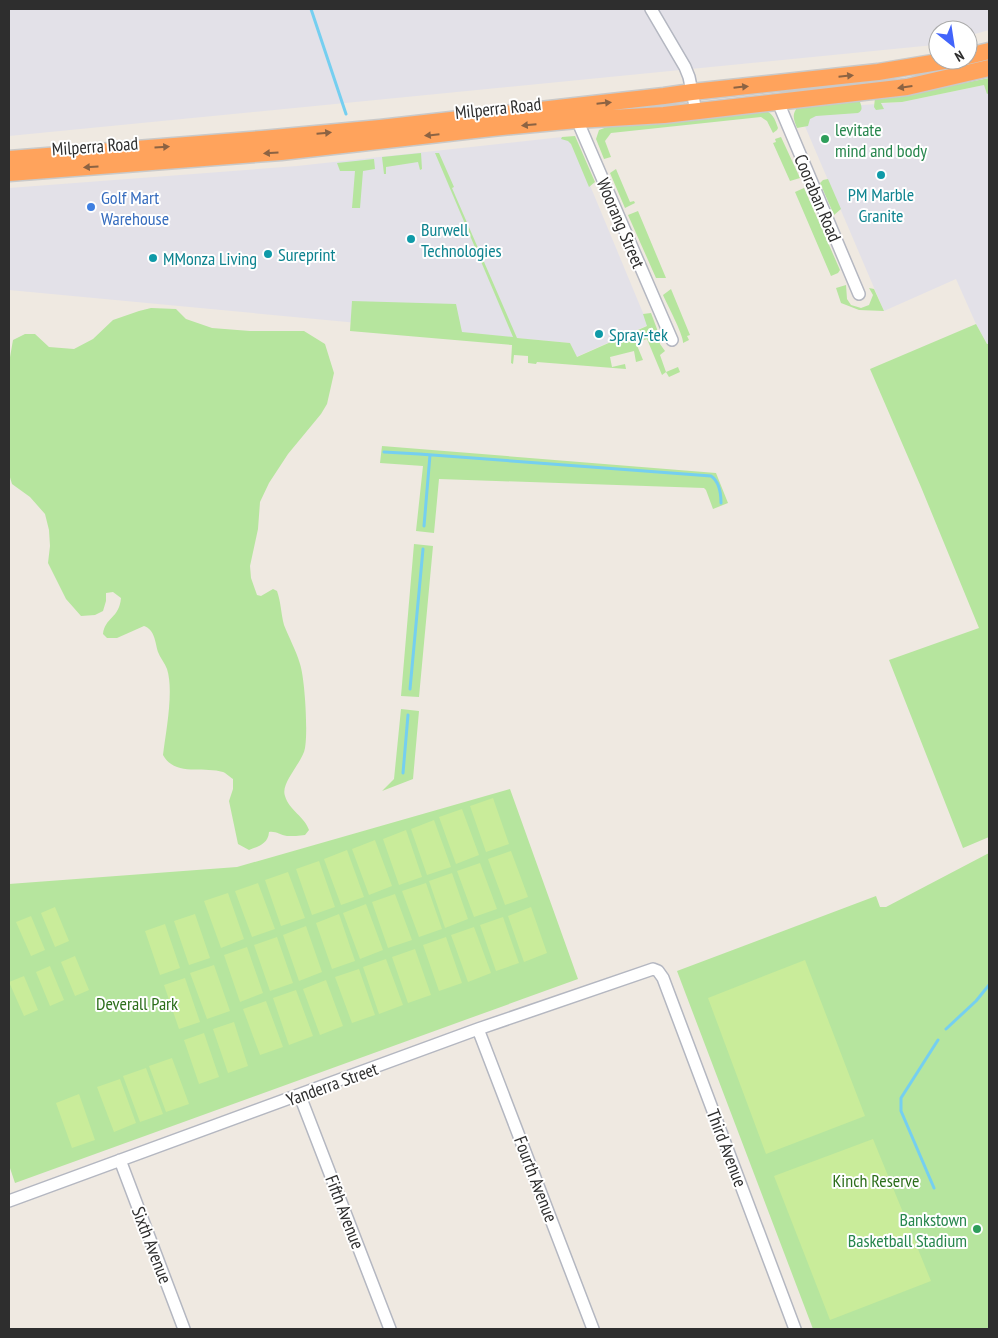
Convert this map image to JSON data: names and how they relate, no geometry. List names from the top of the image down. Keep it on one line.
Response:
{"streets":{"highway":["Milperra Road"],"street":["Cooraban Road","Woorang Street","Yanderra Street","Third Avenue","Fourth Avenue","Fifth Avenue","Sixth Avenue"]},"crossings":[["Milperra Road","Cooraban Road"],["Milperra Road","Woorang Street"],["Yanderra Street","Third Avenue"],["Yanderra Street","Fourth Avenue"],["Yanderra Street","Fifth Avenue"],["Yanderra Street","Sixth Avenue"]],"parks":["Deverall Park","Kinch Reserve"],"places":["levitate mind and body","PM Marble Granite","Golf Mart Warehouse","Burwell Technologies","Sureprint","MMonza Living","Spray-tek","Bankstown Basketball Stadium"],"north":"bottom right"}
